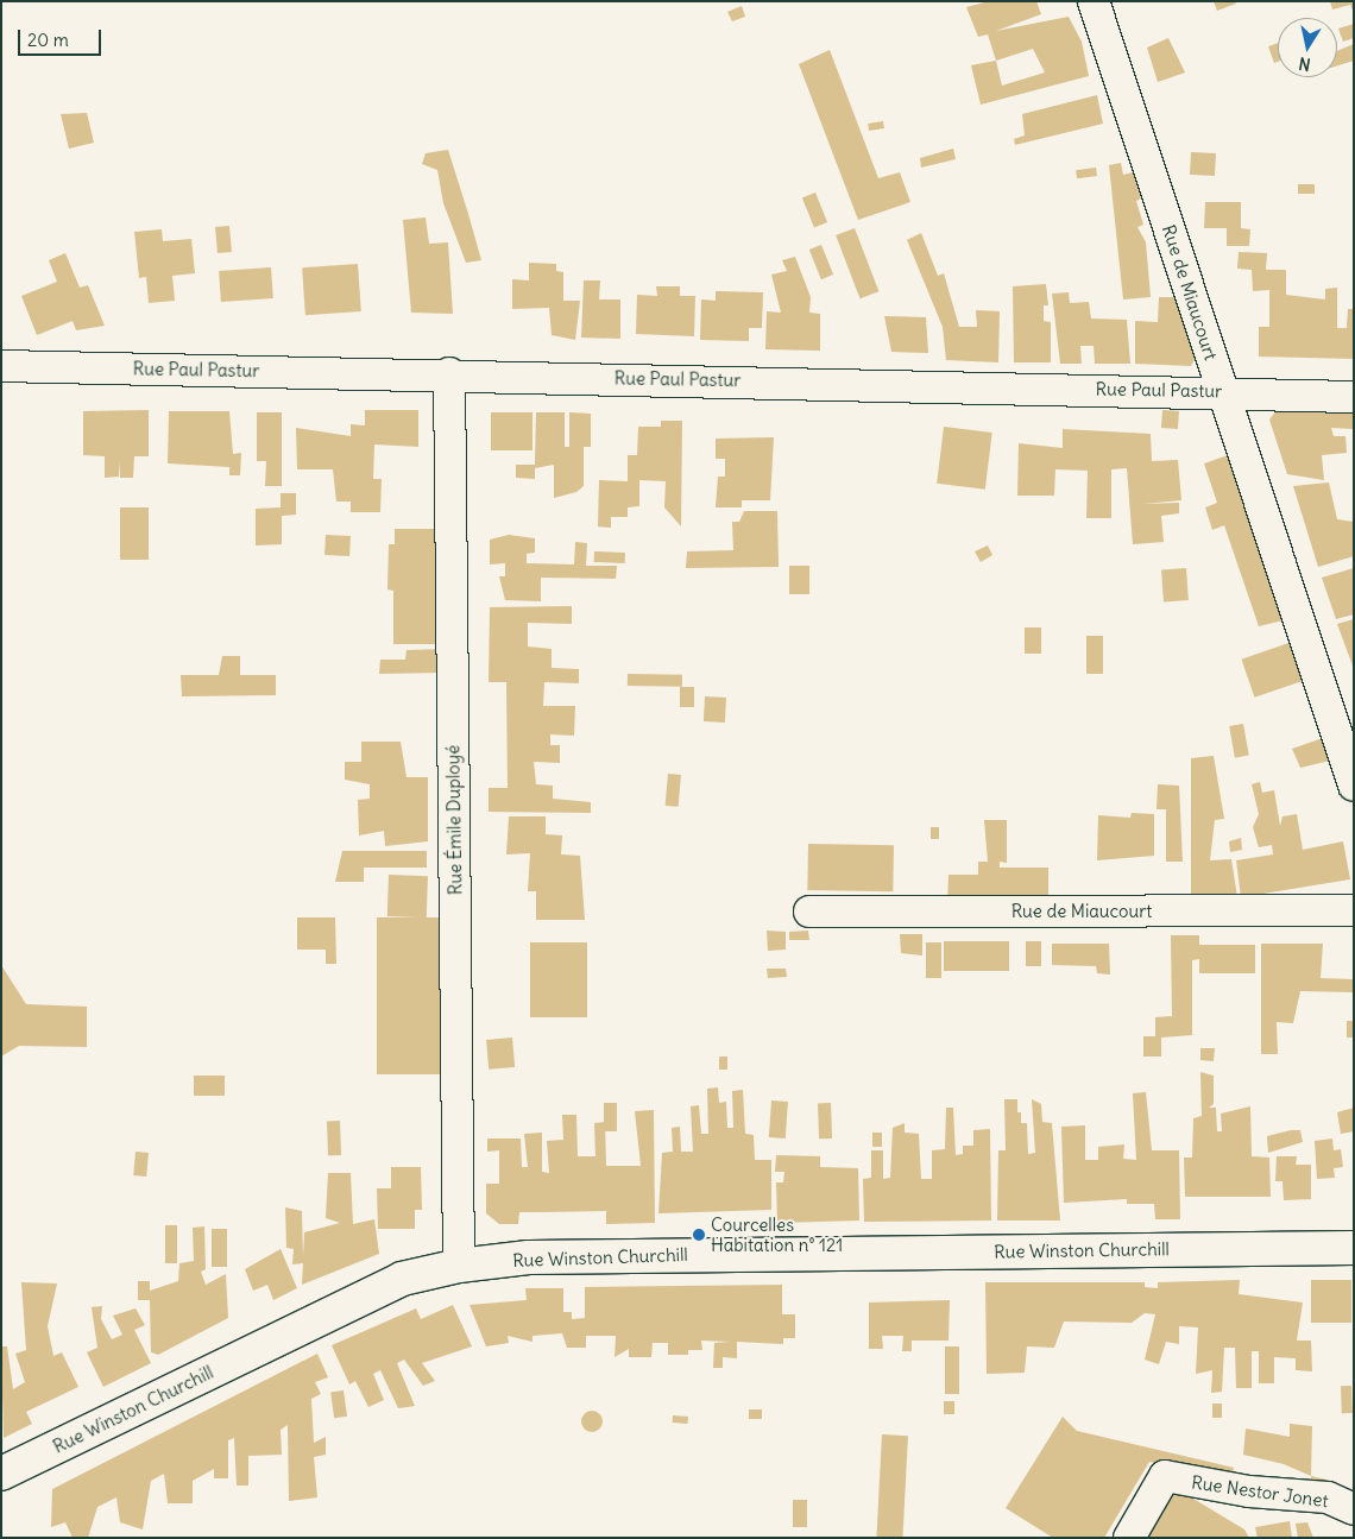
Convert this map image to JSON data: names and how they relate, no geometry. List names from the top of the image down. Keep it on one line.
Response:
{"streets":{"main road":["Rue Winston Churchill"],"street":["Rue de Miaucourt","Rue Paul Pastur","Rue Émile Duployé","Rue Nestor Jonet"]},"crossings":[["Rue de Miaucourt","Rue Paul Pastur"],["Rue Paul Pastur","Rue Émile Duployé"],["Rue Émile Duployé","Rue Winston Churchill"]],"places":["Courcelles Habitation n° 121"],"scale_bar":"20 m","north":"bottom"}
